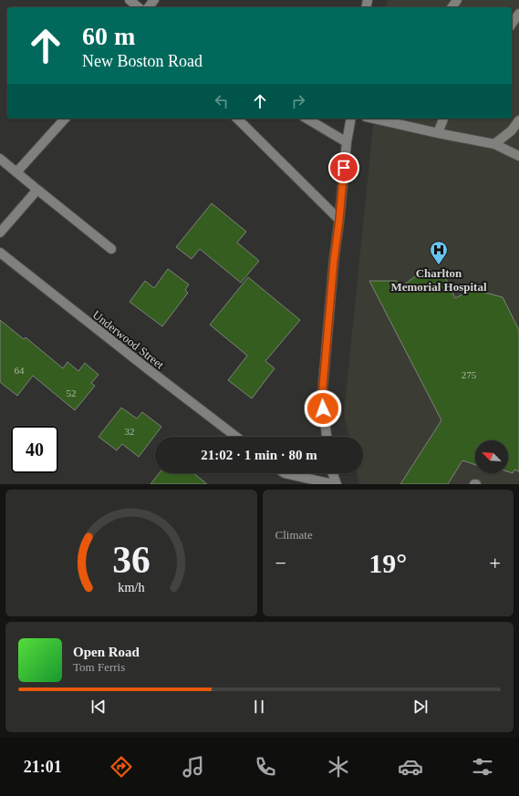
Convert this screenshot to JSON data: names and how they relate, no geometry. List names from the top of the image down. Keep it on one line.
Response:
{"streets":{"street":["Underwood Street"]},"places":{"hospital":["Charlton Memorial Hospital"]},"house_numbers":["64","275","52","32"],"north":"top left","page":{"turn":["60 m","New Boston Road"],"limit":"40","trip":"21:02 · 1 min · 80 m","tile":"Climate","heat":["−","19°","+"],"song":["Open Road","Tom Ferris"],"tabs":"21:01","gauge":["36","km/h"]}}
